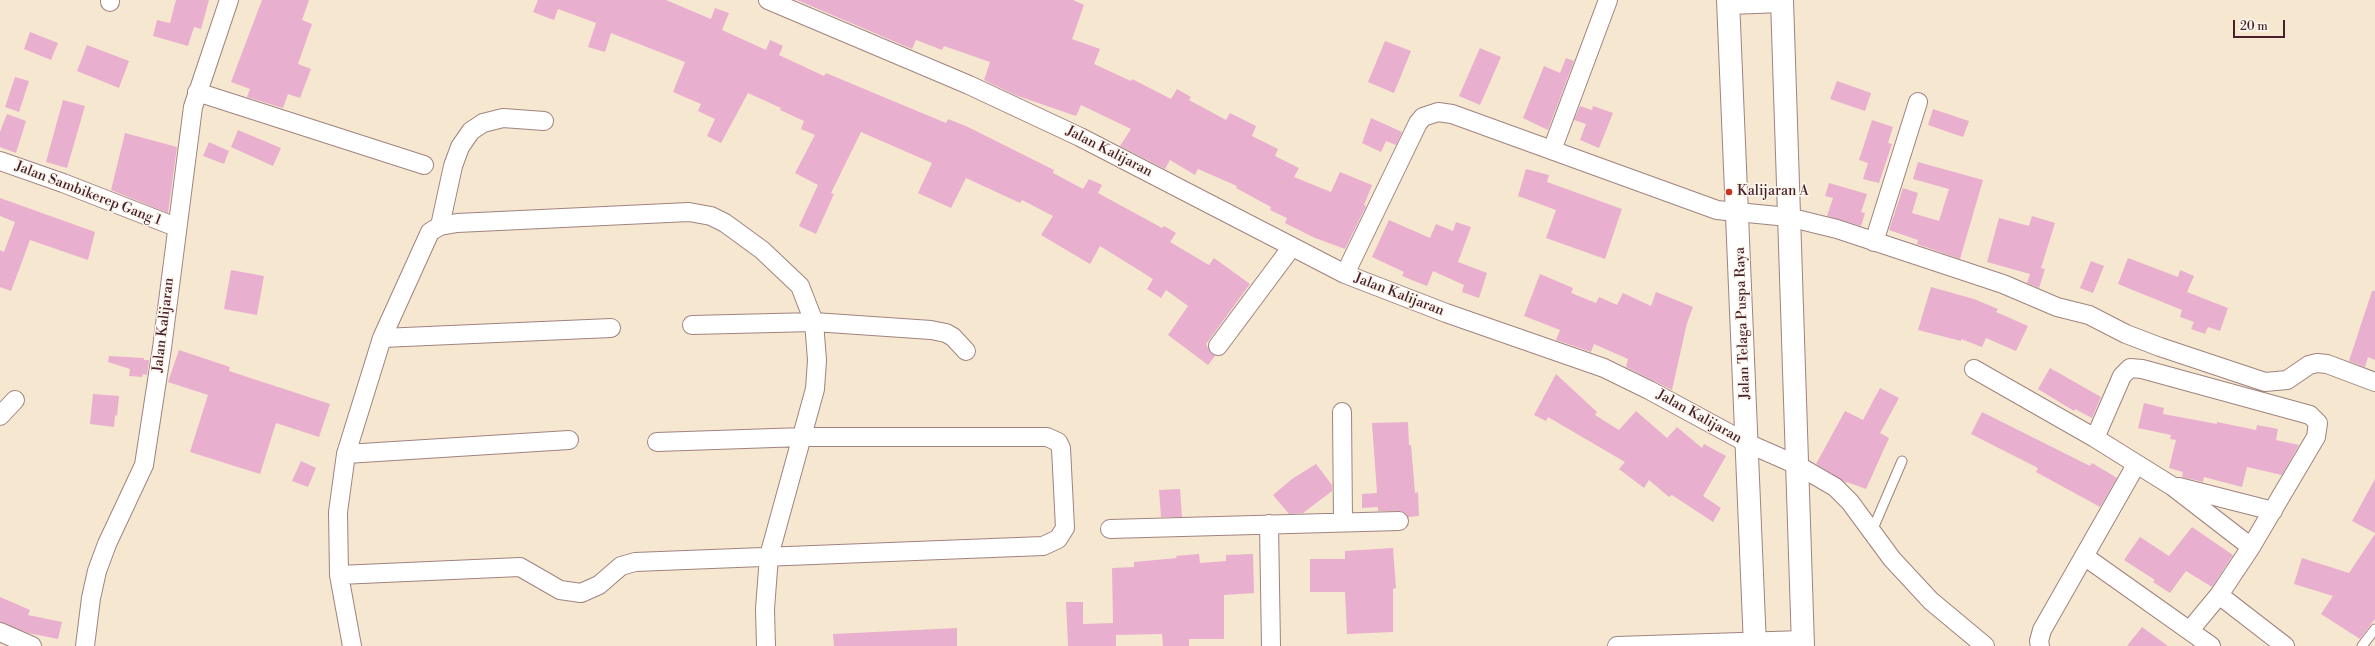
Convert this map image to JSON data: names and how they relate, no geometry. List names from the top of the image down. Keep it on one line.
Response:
{"streets":{"main road":["Jalan Telaga Puspa Raya"],"street":["Jalan Kalijaran","Jalan Sambikerep Gang 1"]},"crossings":[["Jalan Kalijaran","Jalan Sambikerep Gang 1"],["Jalan Kalijaran","Jalan Telaga Puspa Raya"]],"places":["Kalijaran A"],"scale_bar":"20 m"}
